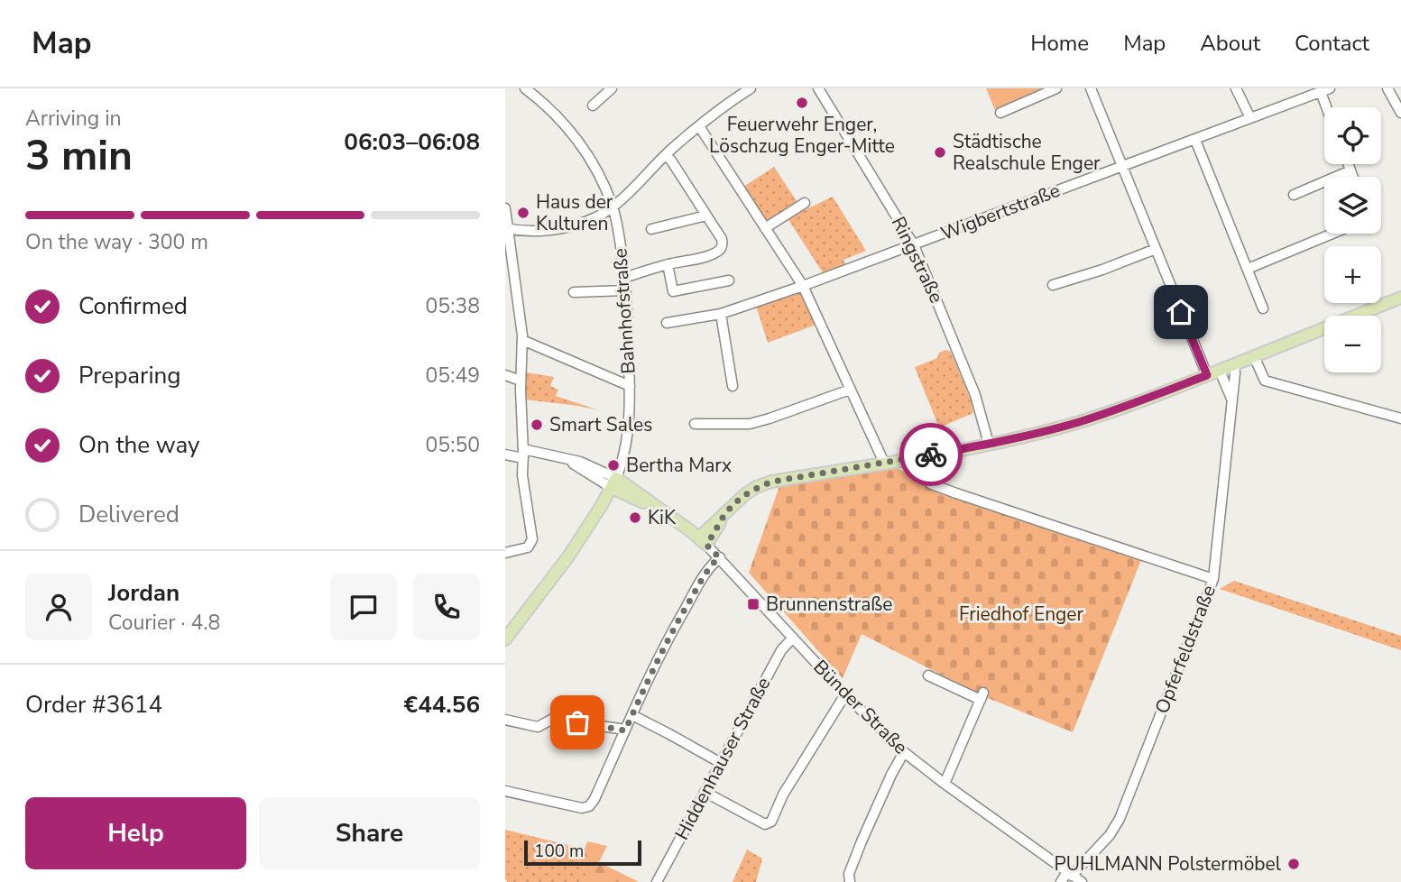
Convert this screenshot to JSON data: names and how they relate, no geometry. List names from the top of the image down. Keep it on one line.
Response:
{"streets":{"main road":["Bünder Straße"],"street":["Wigbertstraße","Ringstraße","Bahnhofstraße","Opferfeldstraße","Hiddenhauser Straße"]},"crossings":[["Wigbertstraße","Ringstraße"],["Bahnhofstraße","Bünder Straße"],["Opferfeldstraße","Bünder Straße"],["Bünder Straße","Hiddenhauser Straße"]],"parks":["Friedhof Enger"],"places":{"other":["Feuerwehr Enger, Löschzug Enger-Mitte","Städtische Realschule Enger","Haus der Kulturen","Smart Sales","Bertha Marx","KiK","PUHLMANN Polstermöbel"],"transit":["Brunnenstraße"]},"scale_bar":"100 m","page":{"header":"Map","nav":["Home","Map","About","Contact"],"heading":["3 min","Arriving in","06:03–06:08"],"panel":["Jordan","Courier · 4.8","Order #3614","€44.56"],"map_buttons":["+","−"],"bar":"On the way · 300 m","list":[["Confirmed","05:38"],["Preparing","05:49"],["On the way","05:50"],"Delivered"],"buttons":["Help","Share"],"scale":"100 m"}}
